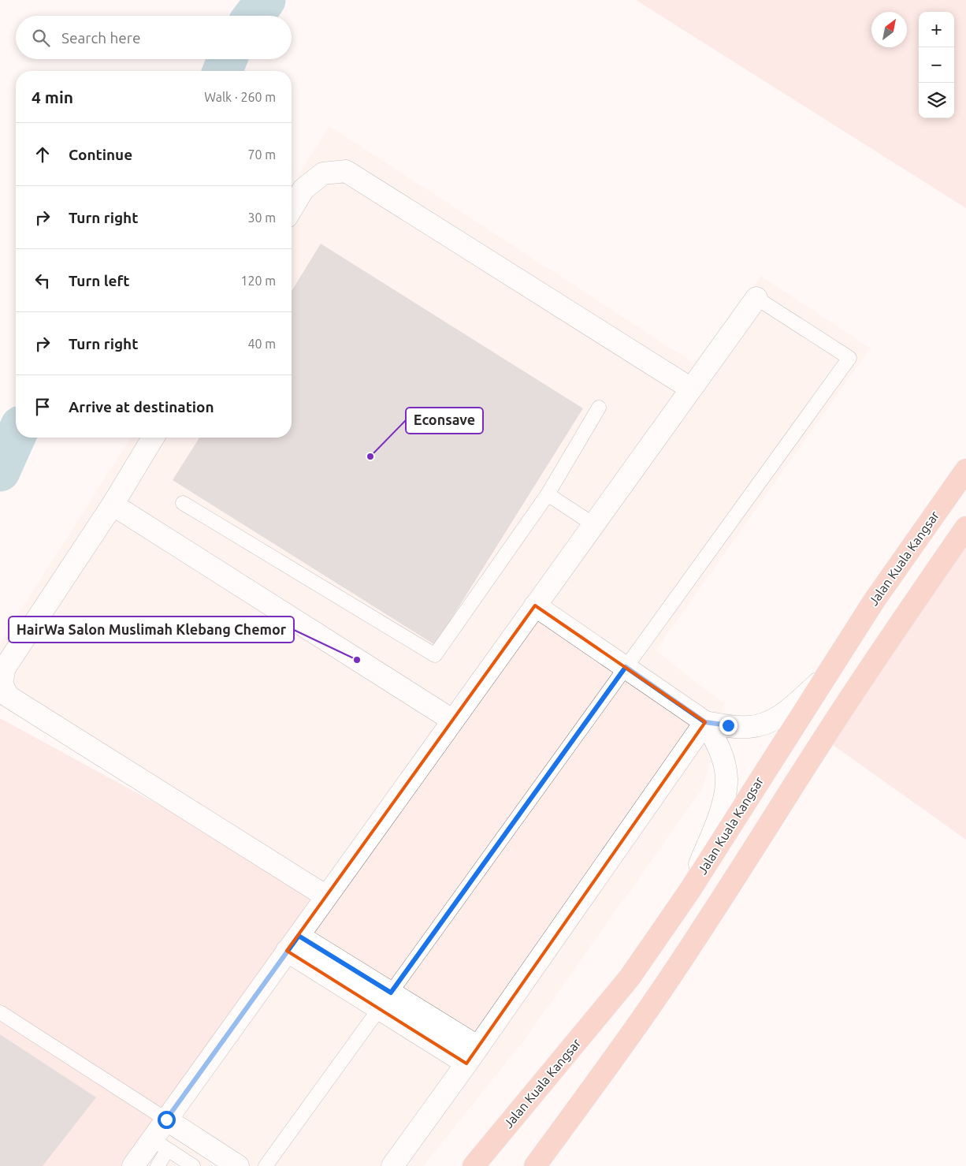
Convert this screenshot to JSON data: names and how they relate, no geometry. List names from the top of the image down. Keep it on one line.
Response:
{"streets":{"highway":["Jalan Kuala Kangsar"]},"places":["Econsave","HairWa Salon Muslimah Klebang Chemor"],"north":"top right","page":{"map_buttons":["+","−"],"search":"Search here","heading":["4 min","Walk · 260 m"],"list":[["Continue","70 m"],["Turn right","30 m"],["Turn left","120 m"],["Turn right","40 m"],"Arrive at destination"]}}
